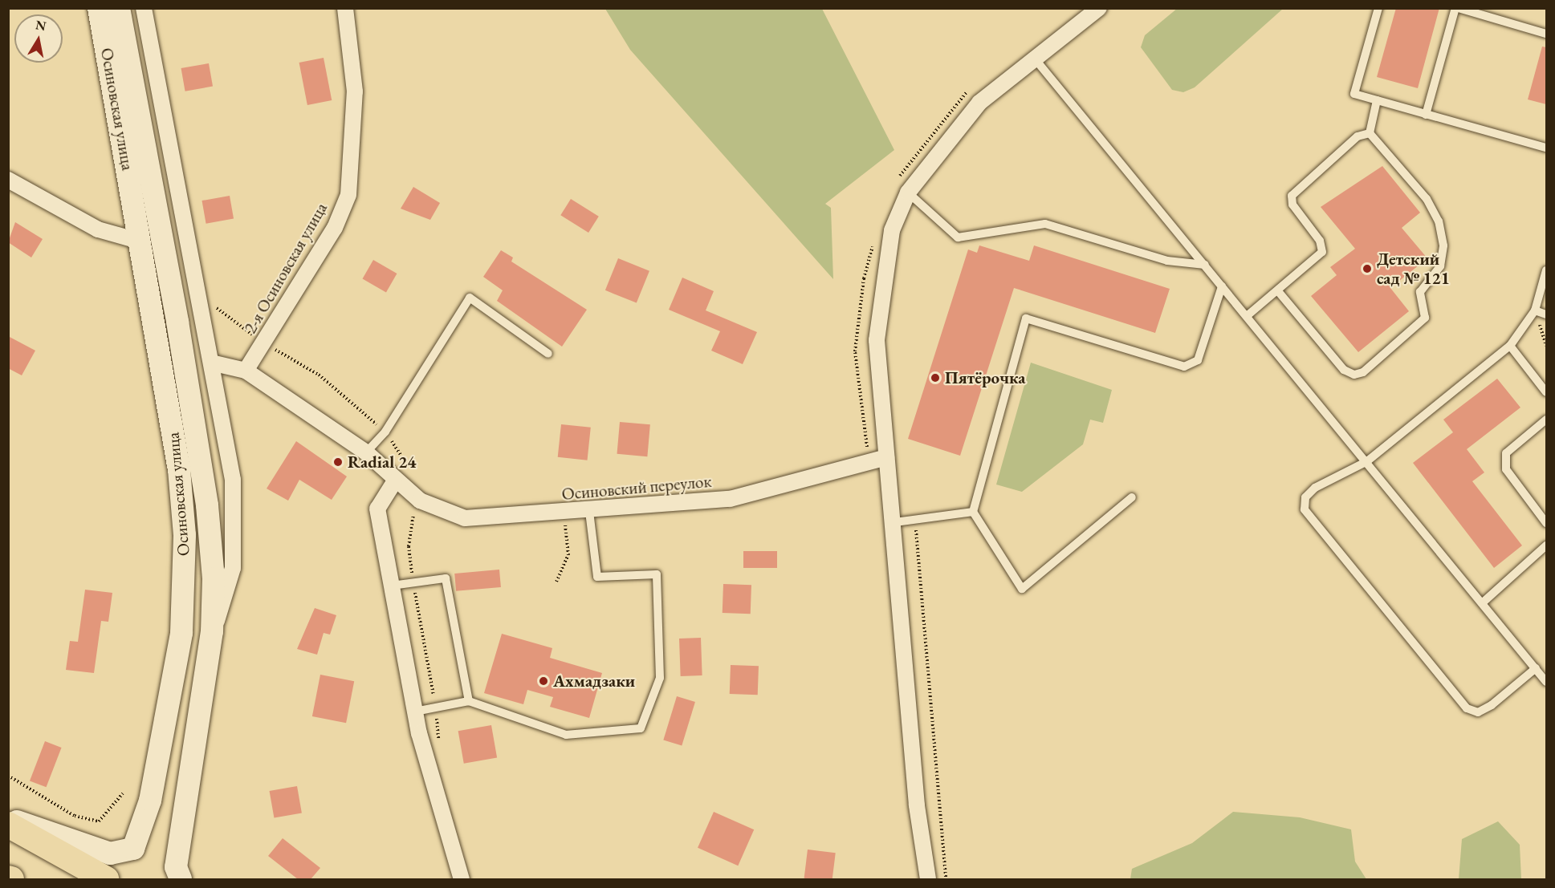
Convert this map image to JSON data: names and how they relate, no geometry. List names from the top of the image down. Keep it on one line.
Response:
{"streets":{"street":["Осиновская улица","2-я Осиновская улица","Осиновский переулок"]},"crossings":[["2-я Осиновская улица","Осиновский переулок"]],"places":["Детский сад № 121","Пятёрочка","Radial 24","Ахмадзаки"],"north":"top"}
